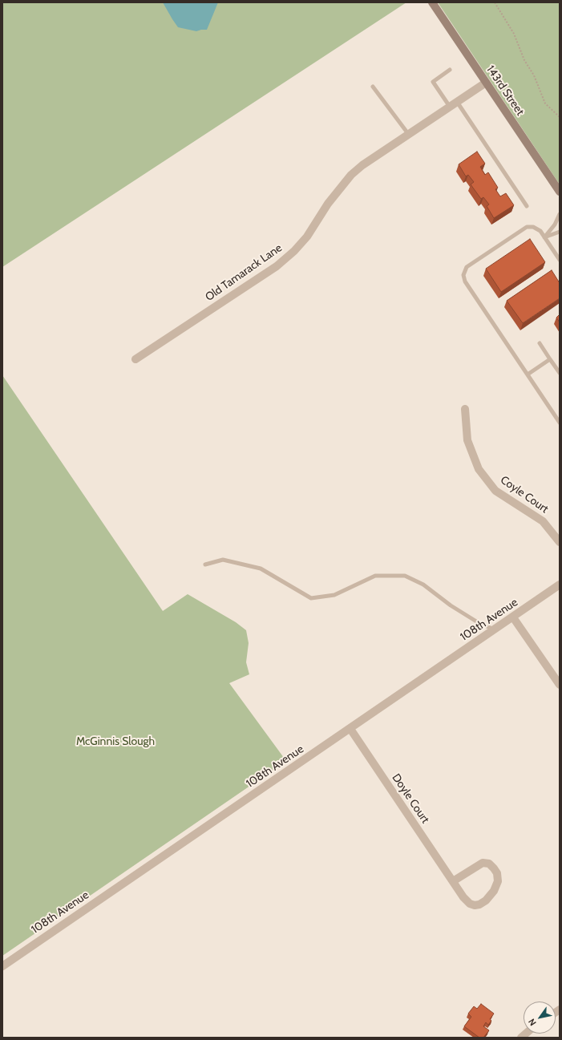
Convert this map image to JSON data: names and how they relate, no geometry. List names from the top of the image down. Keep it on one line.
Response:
{"streets":{"main road":["143rd Street"],"street":["Old Tamarack Lane","Coyle Court","108th Avenue","Doyle Court"]},"crossings":[["143rd Street","Old Tamarack Lane"],["108th Avenue","Doyle Court"]],"parks":["McGinnis Slough"],"north":"bottom left"}
